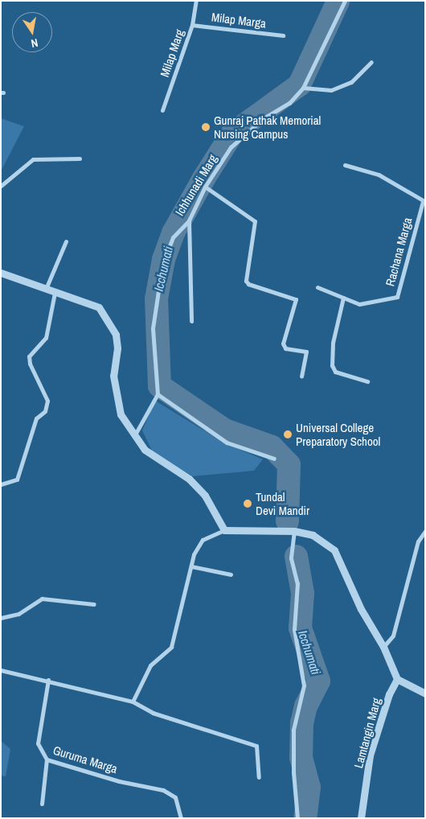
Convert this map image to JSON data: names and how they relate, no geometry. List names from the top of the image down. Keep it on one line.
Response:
{"streets":{"street":["Milap Marga","Milap Marg","Ichhunadi Marg","Rachana Marga","Lamtangin Marg","Guruma Marga"]},"crossings":[["Milap Marga","Milap Marg"]],"water":["Icchumati"],"places":["Gunraj Pathak Memorial Nursing Campus","Universal College Preparatory School","Tundal Devi Mandir"],"north":"bottom"}
